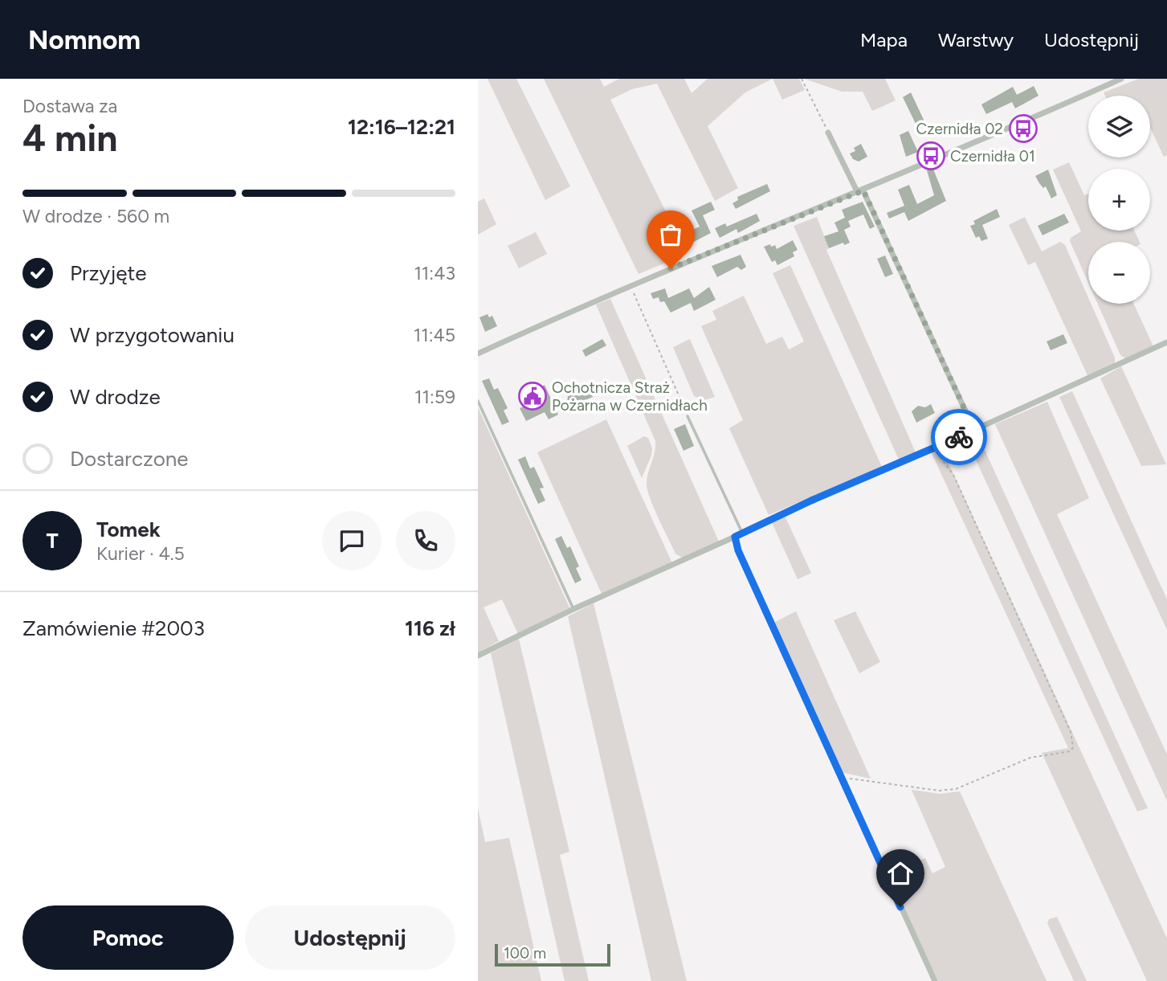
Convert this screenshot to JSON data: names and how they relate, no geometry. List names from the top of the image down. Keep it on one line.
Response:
{"places":{"bus stop":["Czernidła 02","Czernidła 01"],"public building":["Ochotnicza Straż Pożarna w Czernidłach"]},"scale_bar":"100 m","page":{"header":"Nomnom","nav":["Mapa","Warstwy","Udostępnij"],"heading":["4 min","Dostawa za","12:16–12:21"],"panel":["Tomek","Kurier · 4.5","Zamówienie #2003","116 zł"],"map_buttons":["+","−"],"bar":"W drodze · 560 m","list":[["Przyjęte","11:43"],["W przygotowaniu","11:45"],["W drodze","11:59"],"Dostarczone"],"round":"T","buttons":["Pomoc","Udostępnij"],"scale":"100 m"}}
